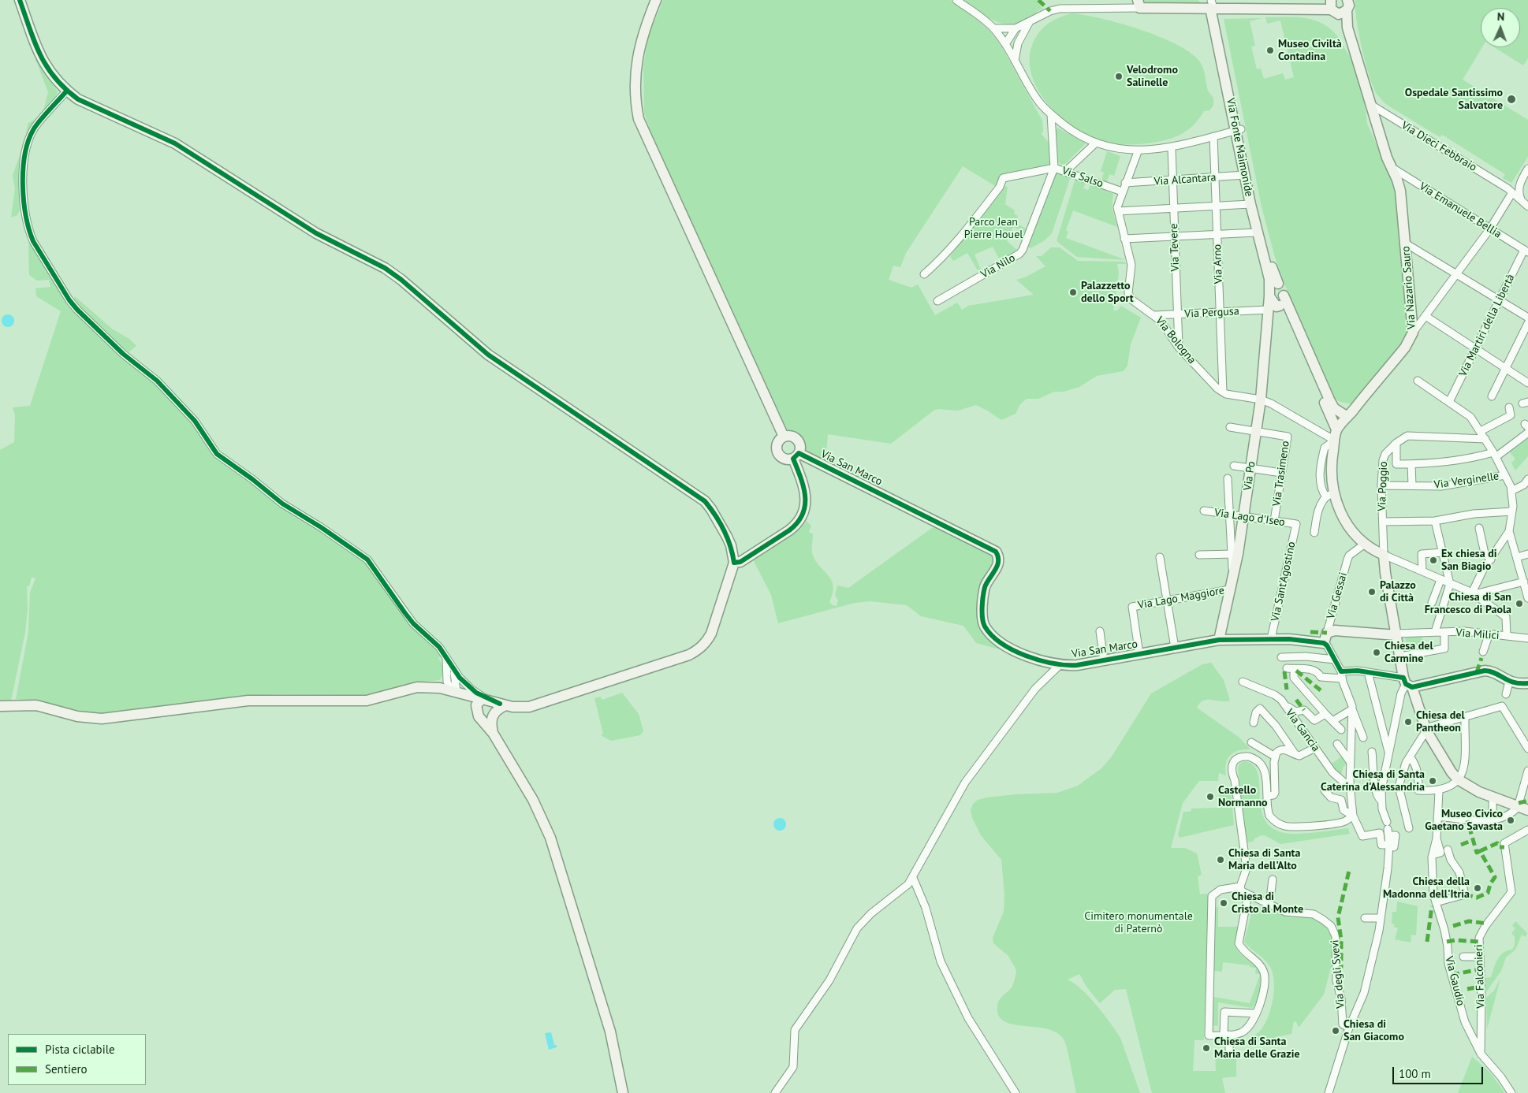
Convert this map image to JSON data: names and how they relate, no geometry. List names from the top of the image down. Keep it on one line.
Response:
{"streets":{"street":["Via Dieci Febbraio","Via Fonte Maimonide","Via Salso","Via Alcantara","Via Emanuele Bellia","Via Tevere","Via Arno","Via Nilo","Via Nazario Sauro","Via Pergusa","Via Martiri della Libertà","Via Bologna","Via San Marco","Via Trasimeno","Via Po","Via Verginelle","Via Poggio","Via Lago d'Iseo","Via Sant'Agostino","Via Gessai","Via Lago Maggiore","Via Milici","Via Gancia","Via degli Svevi","Via Falconieri","Via Gaudio"]},"crossings":[["Via Dieci Febbraio","Via Nazario Sauro"],["Via Fonte Maimonide","Via Alcantara"],["Via Fonte Maimonide","Via Po"],["Via Salso","Via Nilo"],["Via Salso","Via Bologna"],["Via Alcantara","Via Tevere"],["Via Alcantara","Via Arno"],["Via Alcantara","Via Bologna"],["Via Emanuele Bellia","Via Nazario Sauro"],["Via Emanuele Bellia","Via Martiri della Libertà"],["Via Tevere","Via Pergusa"],["Via Tevere","Via Bologna"],["Via Arno","Via Pergusa"],["Via Arno","Via Bologna"],["Via Pergusa","Via Bologna"],["Via Pergusa","Via Po"],["Via Bologna","Via Po"],["Via San Marco","Via Po"],["Via San Marco","Via Sant'Agostino"],["Via San Marco","Via Lago Maggiore"],["Via Trasimeno","Via Po"],["Via Trasimeno","Via Lago d'Iseo"],["Via Po","Via Lago d'Iseo"],["Via Po","Via Lago Maggiore"],["Via Verginelle","Via Poggio"],["Via Lago d'Iseo","Via Sant'Agostino"],["Via Falconieri","Via Gaudio"]],"parks":["Parco Jean Pierre Houel","Cimitero monumentale di Paternò"],"places":["Museo Civiltà Contadina","Velodromo Salinelle","Ospedale Santissimo Salvatore","Palazzetto dello Sport","Ex chiesa di San Biagio","Palazzo di Città","Chiesa di San Francesco di Paola","Chiesa del Carmine","Chiesa del Pantheon","Chiesa di Santa Caterina d'Alessandria","Castello Normanno","Museo Civico Gaetano Savasta","Chiesa di Santa Maria dell'Alto","Chiesa della Madonna dell'Itria","Chiesa di Cristo al Monte","Chiesa di San Giacomo","Chiesa di Santa Maria delle Grazie"],"legend":["Pista ciclabile","Sentiero"],"scale_bar":"100 m","north":"top"}
